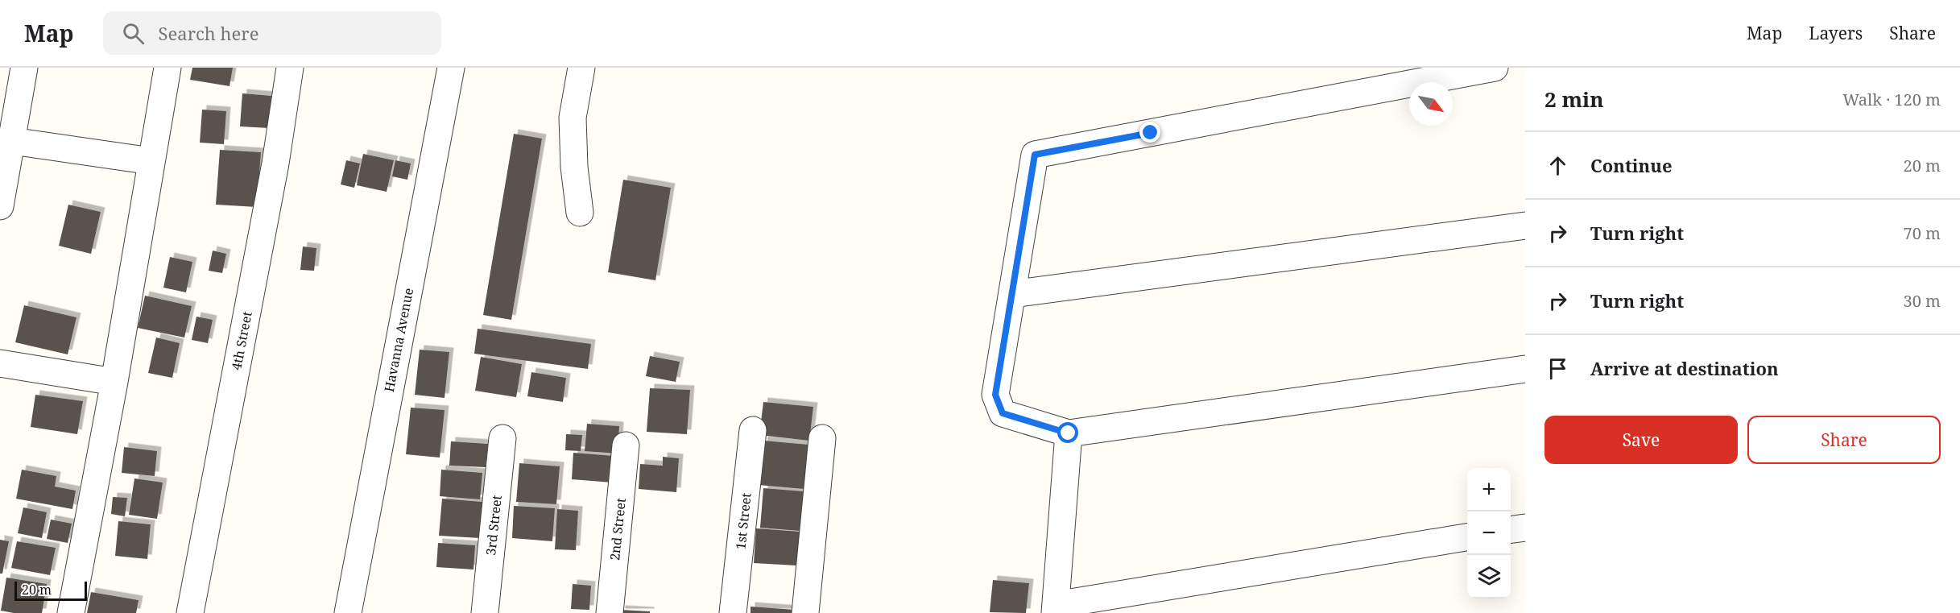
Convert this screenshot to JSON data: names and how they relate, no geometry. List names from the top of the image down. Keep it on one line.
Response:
{"streets":{"street":["Havanna Avenue","4th Street","1st Street","3rd Street","2nd Street"]},"scale_bar":"20 m","north":"bottom right","page":{"header":"Map","search":"Search here","nav":["Map","Layers","Share"],"heading":["2 min","Walk · 120 m"],"list":[["Continue","20 m"],["Turn right","70 m"],["Turn right","30 m"],"Arrive at destination"],"buttons":["Save","Share"],"map_buttons":["+","−"],"scale":"20 m"}}
